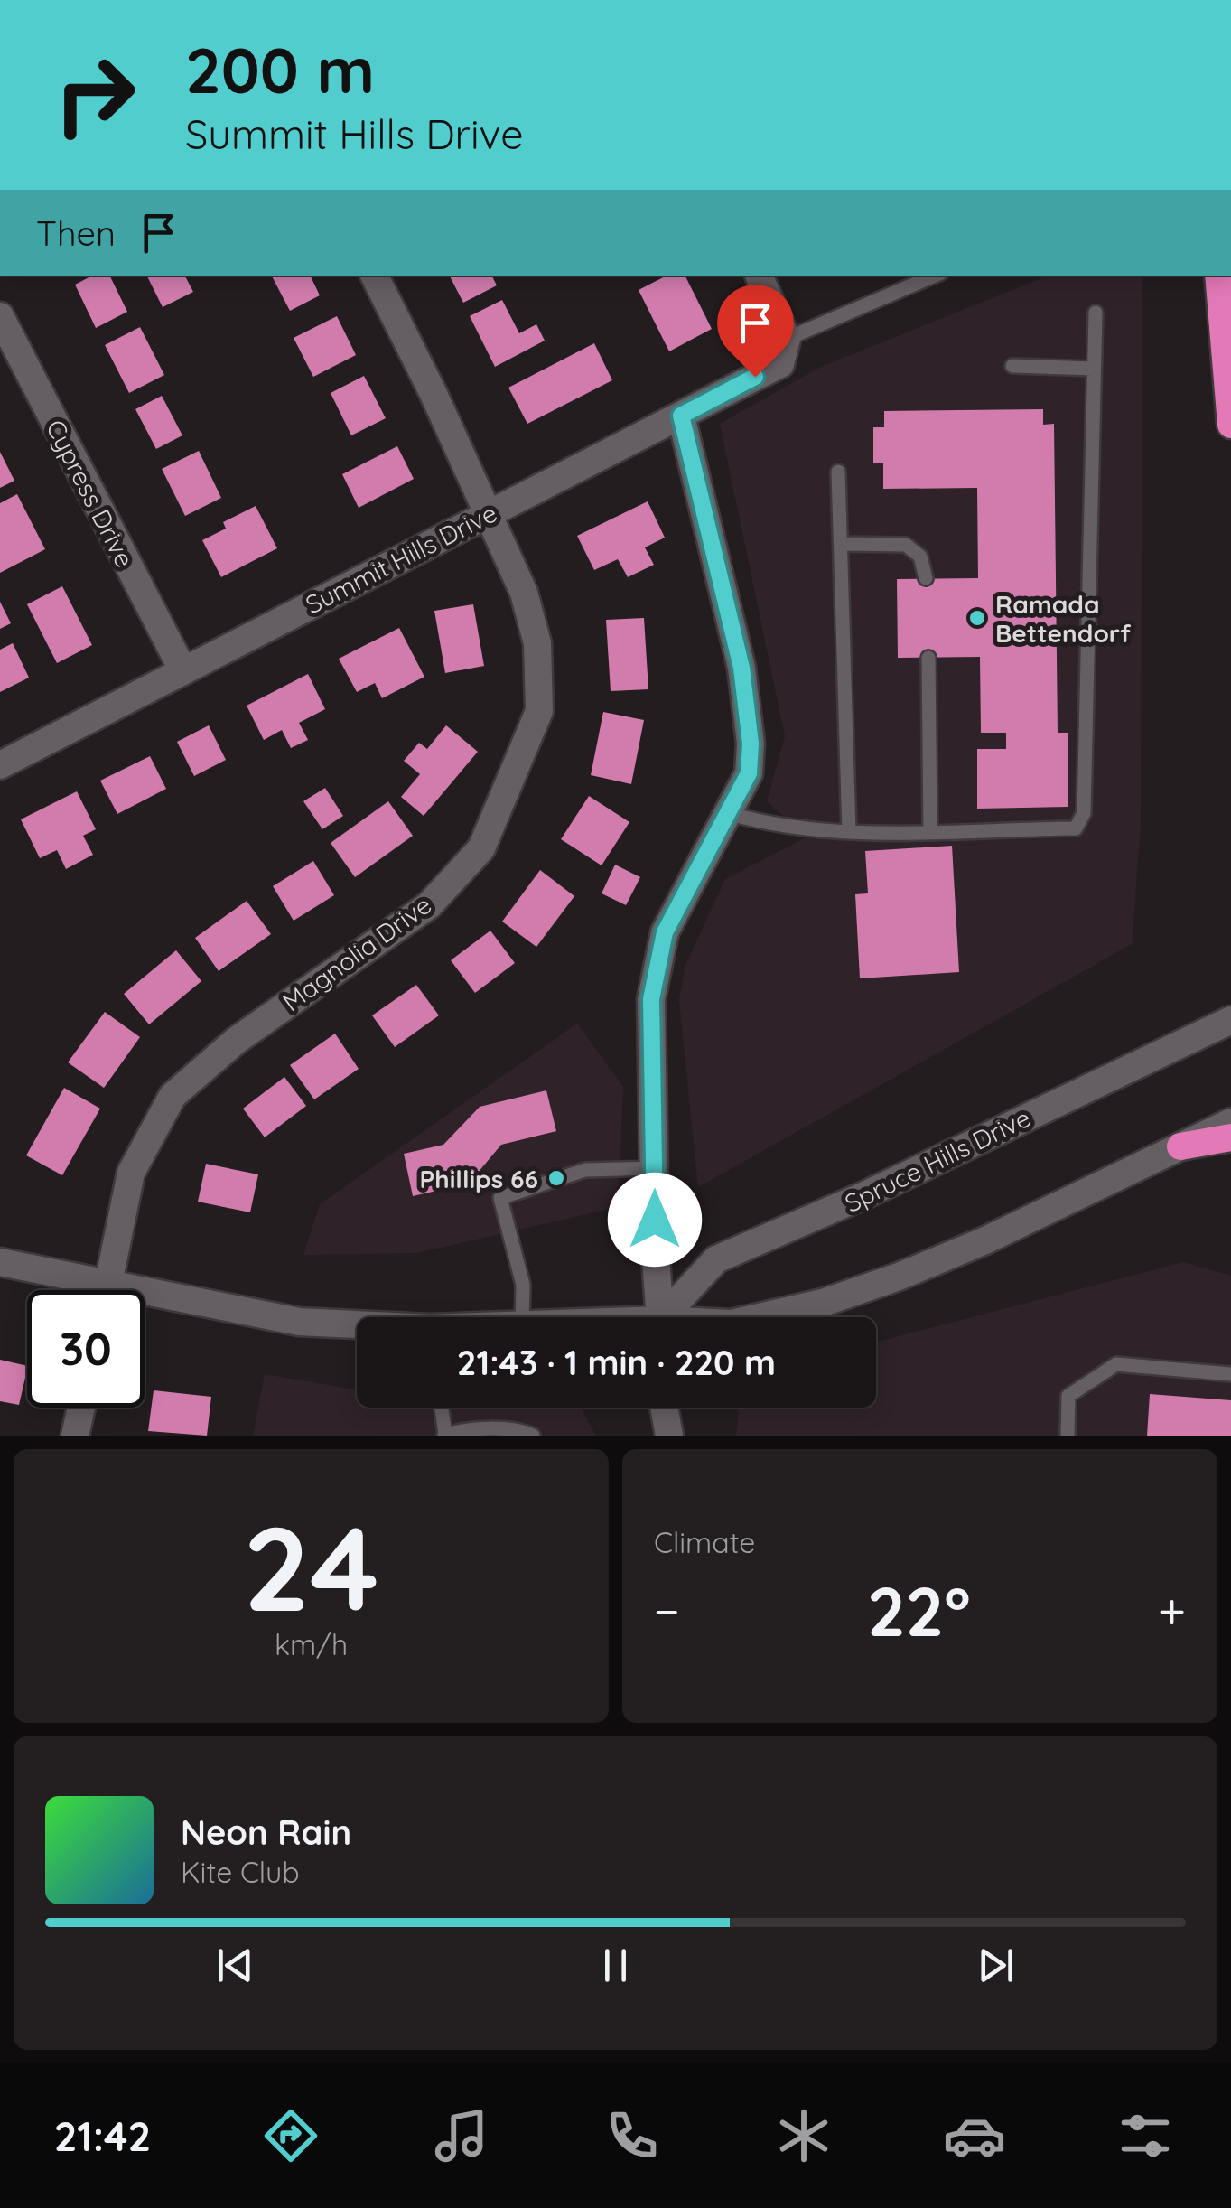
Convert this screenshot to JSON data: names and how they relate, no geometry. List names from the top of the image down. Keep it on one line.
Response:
{"streets":{"street":["Cypress Drive","Summit Hills Drive","Magnolia Drive","Spruce Hills Drive"]},"crossings":[["Cypress Drive","Summit Hills Drive"],["Summit Hills Drive","Magnolia Drive"]],"places":["Ramada Bettendorf","Phillips 66"],"page":{"turn":["200 m","Summit Hills Drive"],"then":"Then","limit":"30","trip":"21:43 · 1 min · 220 m","tile":[["24","km/h"],"Climate"],"heat":["−","22°","+"],"song":["Neon Rain","Kite Club"],"tabs":"21:42"}}
